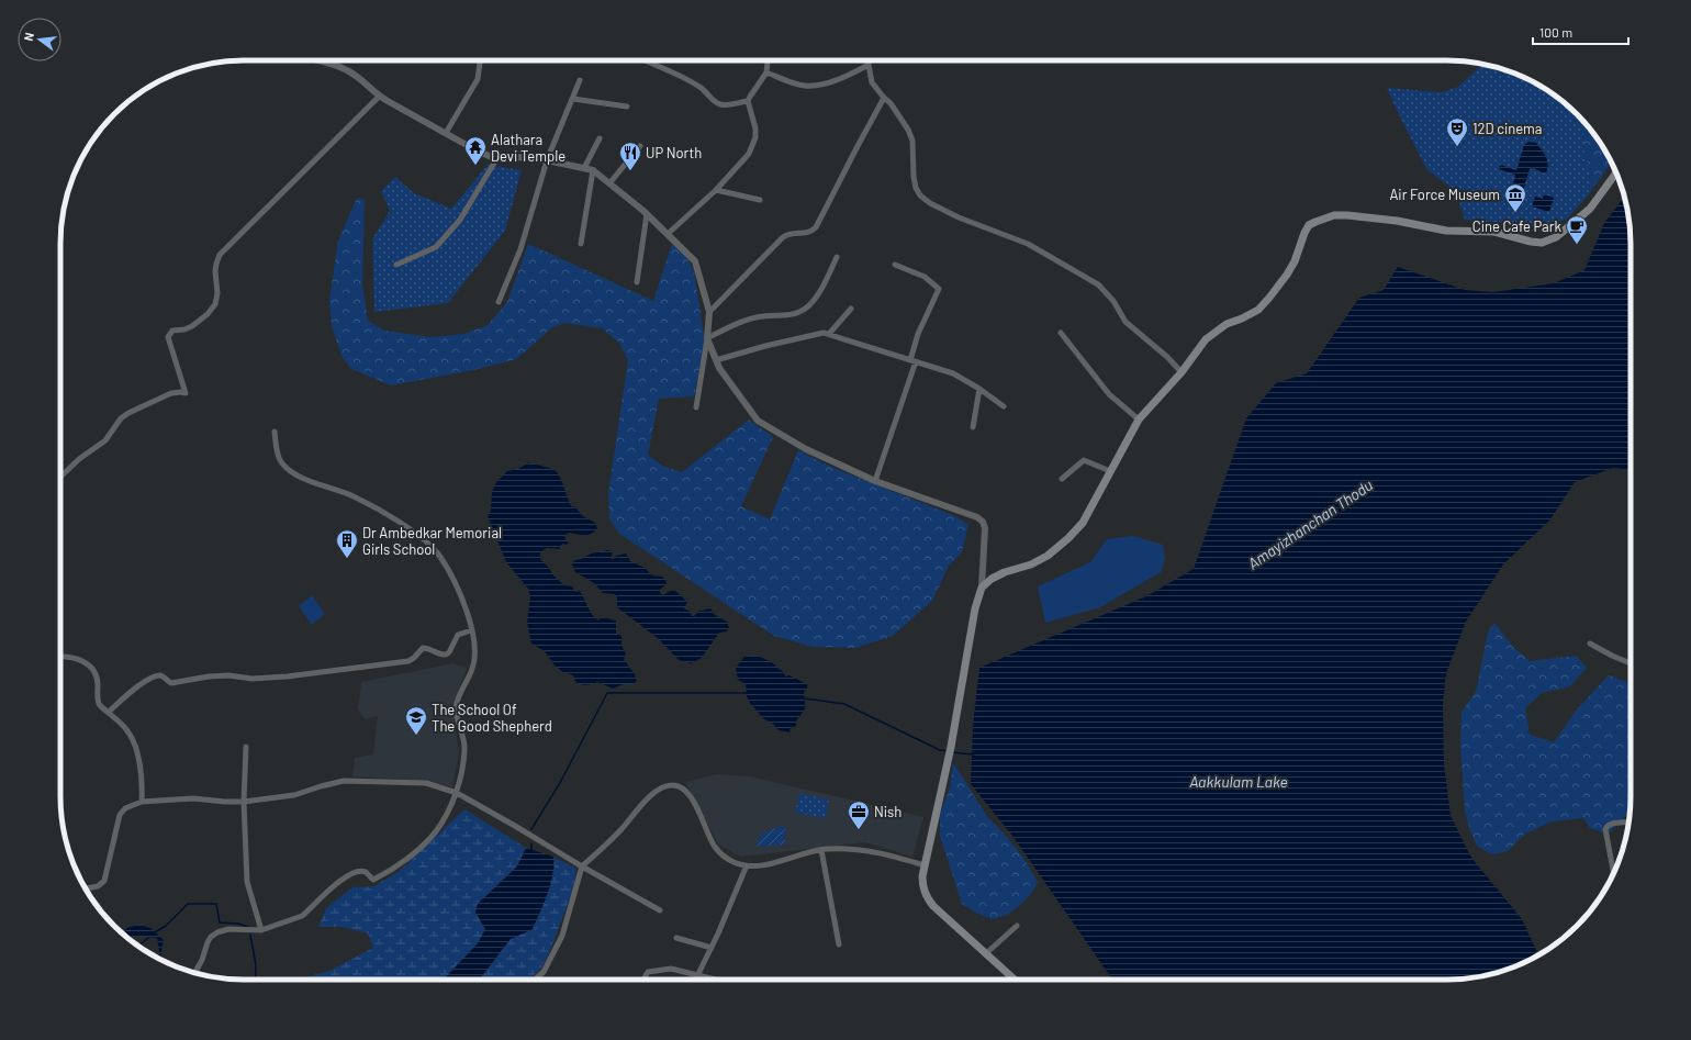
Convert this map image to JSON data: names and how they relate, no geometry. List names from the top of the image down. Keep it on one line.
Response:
{"water":["Amayizhanchan Thodu","Aakkulam Lake"],"places":{"theatre":["12D cinema"],"temple":["Alathara Devi Temple"],"restaurant":["UP North"],"museum":["Air Force Museum"],"cafe":["Cine Cafe Park"],"building":["Dr Ambedkar Memorial Girls School"],"school or university":["The School Of The Good Shepherd"],"office":["Nish"]},"scale_bar":"100 m","north":"left"}
